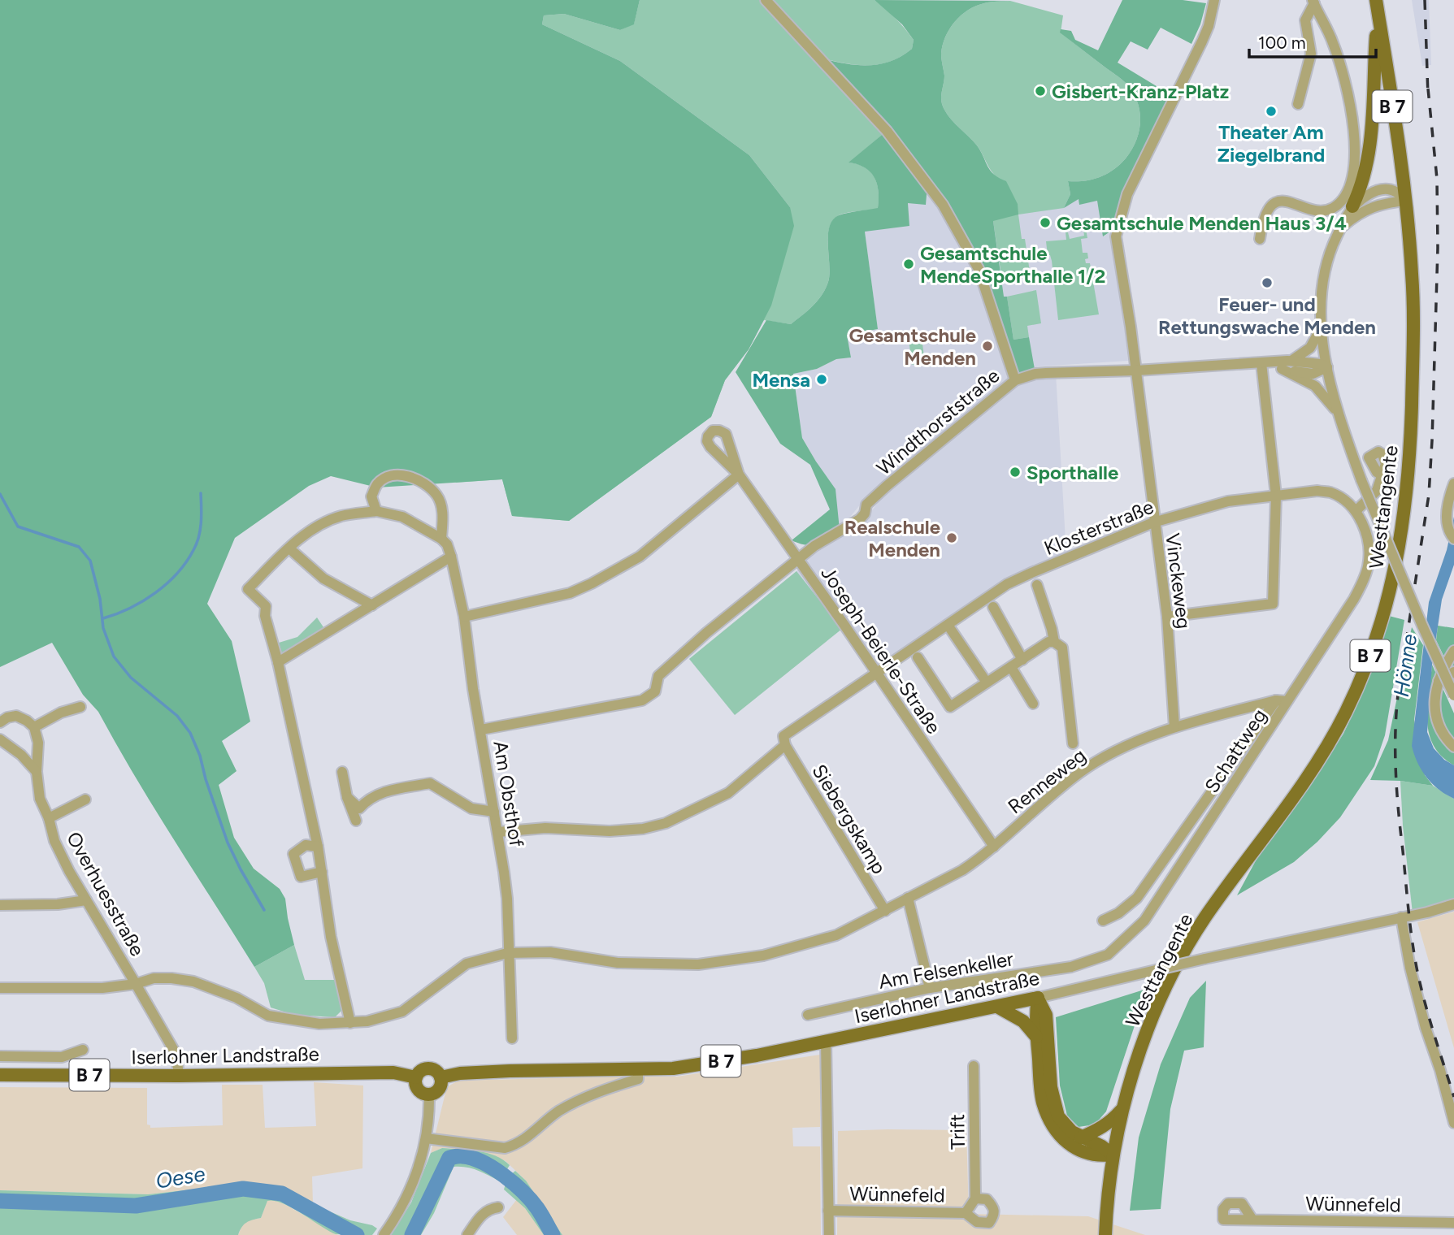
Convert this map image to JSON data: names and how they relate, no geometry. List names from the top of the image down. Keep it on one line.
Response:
{"streets":{"main road":["B 7","Westtangente","Iserlohner Landstraße"],"street":["Windthorststraße","Klosterstraße","Vinckeweg","Joseph-Beierle-Straße","Schattweg","Renneweg","Am Obsthof","Siebergskamp","Overhuesstraße","Am Felsenkeller","Trift","Wünnefeld"]},"crossings":[["B 7","Iserlohner Landstraße"],["Windthorststraße","Vinckeweg"],["Windthorststraße","Joseph-Beierle-Straße"],["Windthorststraße","Am Obsthof"],["Klosterstraße","Vinckeweg"],["Klosterstraße","Joseph-Beierle-Straße"],["Klosterstraße","Schattweg"],["Klosterstraße","Siebergskamp"],["Vinckeweg","Renneweg"],["Joseph-Beierle-Straße","Renneweg"],["Joseph-Beierle-Straße","Am Obsthof"],["Schattweg","Renneweg"],["Schattweg","Am Felsenkeller"],["Renneweg","Am Obsthof"],["Renneweg","Siebergskamp"],["Renneweg","Overhuesstraße"],["Overhuesstraße","Iserlohner Landstraße"],["Trift","Wünnefeld"]],"water":["Hönne","Oese"],"places":["Gisbert-Kranz-Platz","Theater Am Ziegelbrand","Gesamtschule Menden Haus 3/4","Gesamtschule MendeSporthalle 1/2","Feuer- und Rettungswache Menden","Gesamtschule Menden","Mensa","Sporthalle","Realschule Menden"],"scale_bar":"100 m"}
